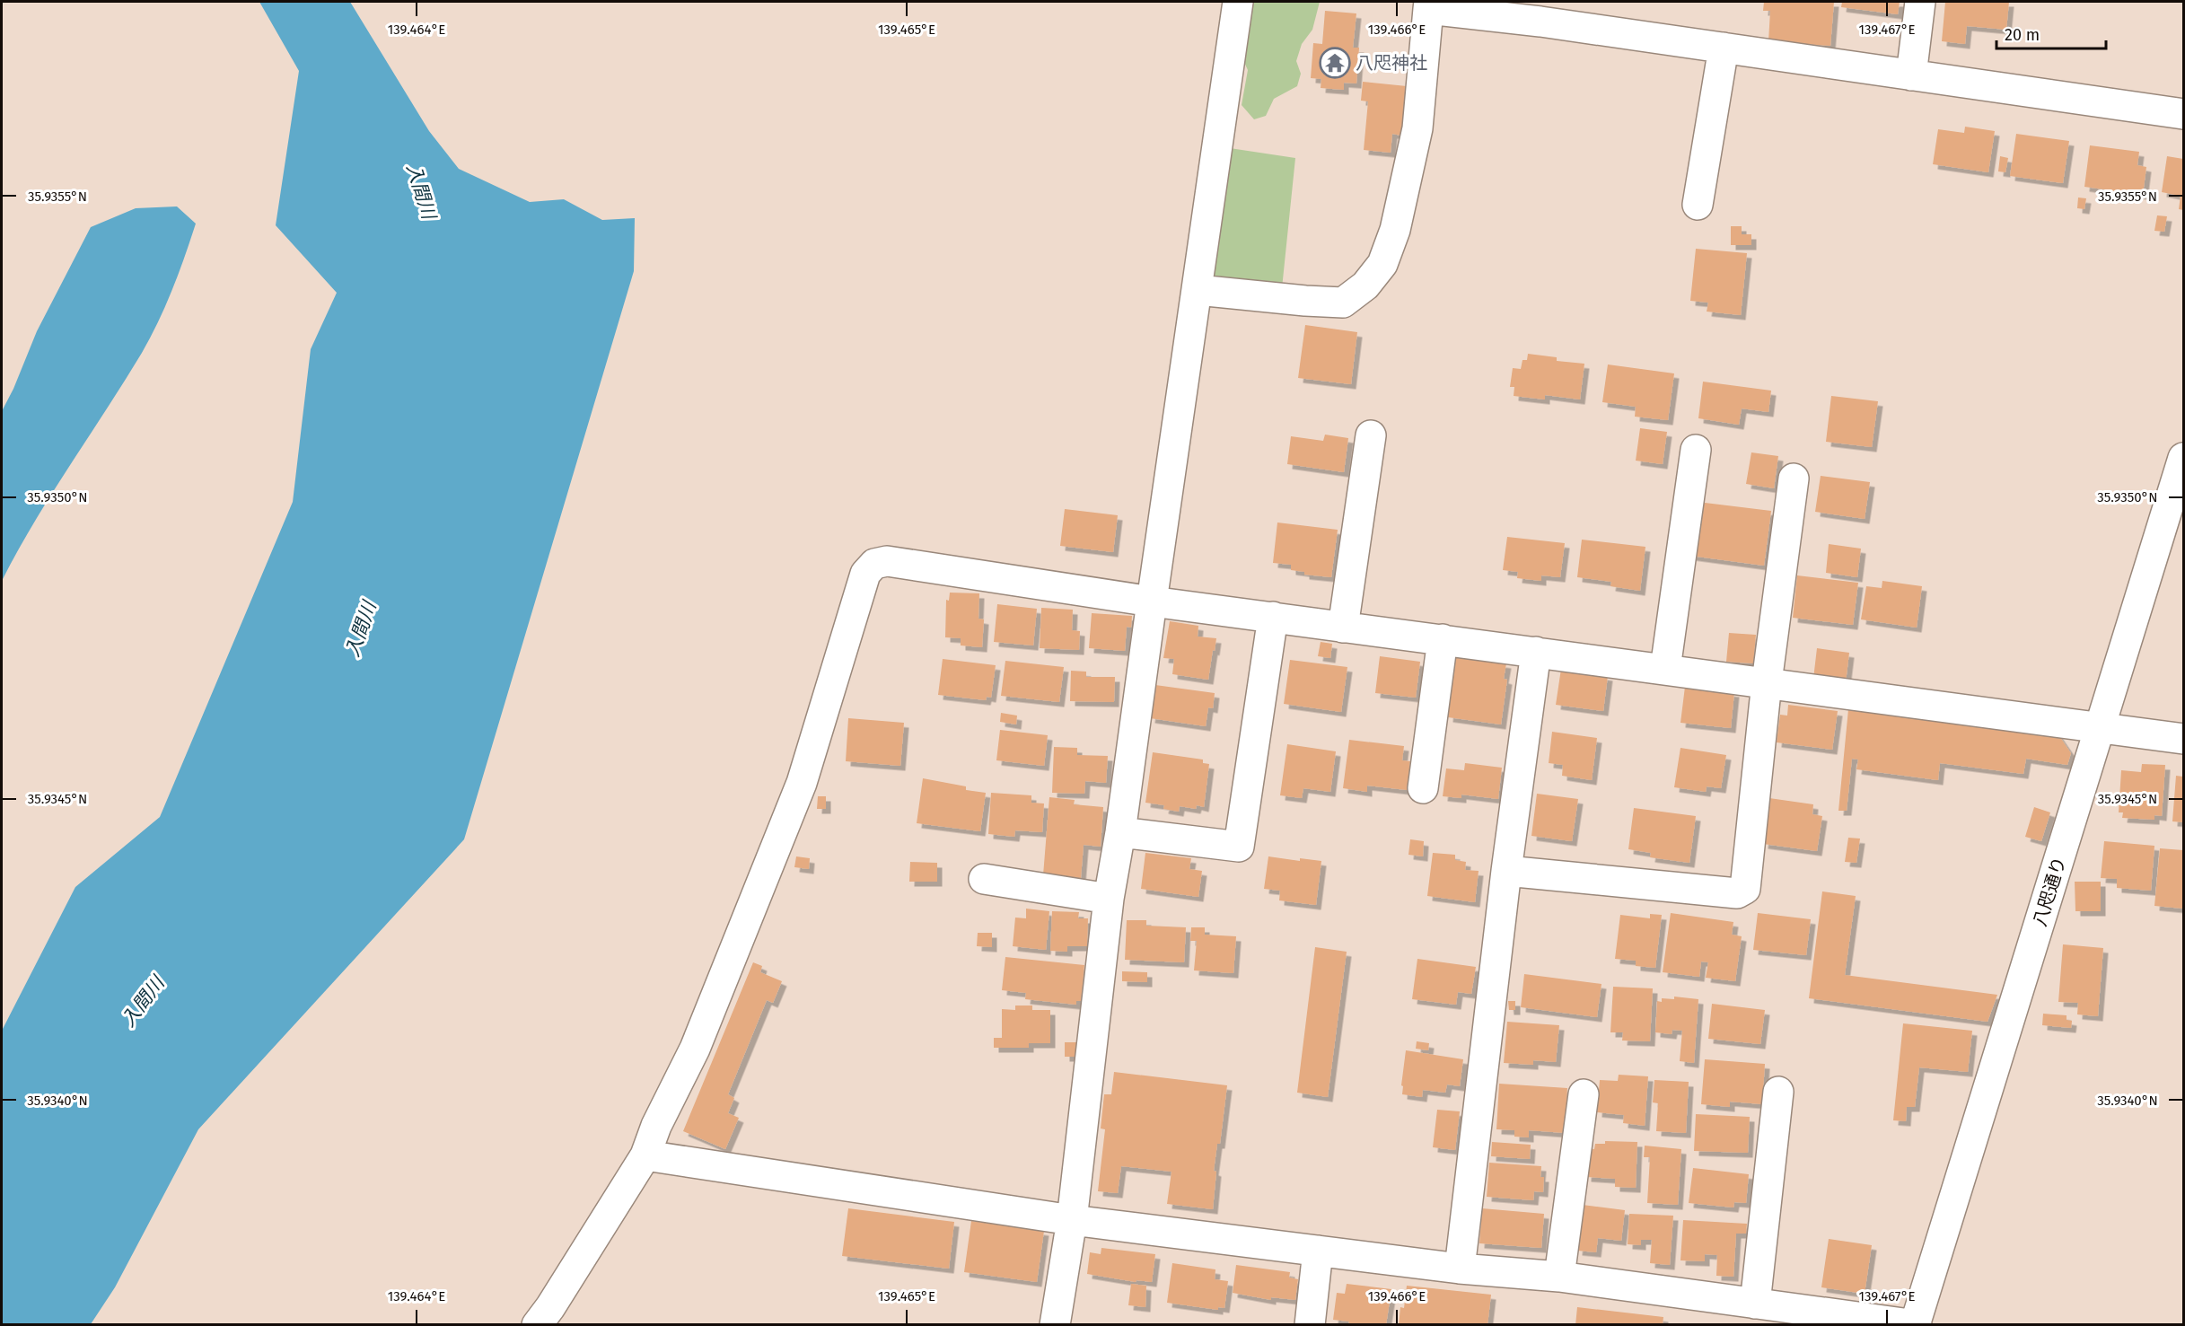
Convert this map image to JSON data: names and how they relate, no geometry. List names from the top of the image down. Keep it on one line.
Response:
{"streets":{"street":["八咫通り"]},"water":["入間川"],"places":{"temple":["八咫神社"]},"scale_bar":"20 m","coordinates":["139.464°E","139.465°E","139.466°E","139.467°E","35.9355°N","35.9350°N","35.9345°N","35.9340°N"]}
